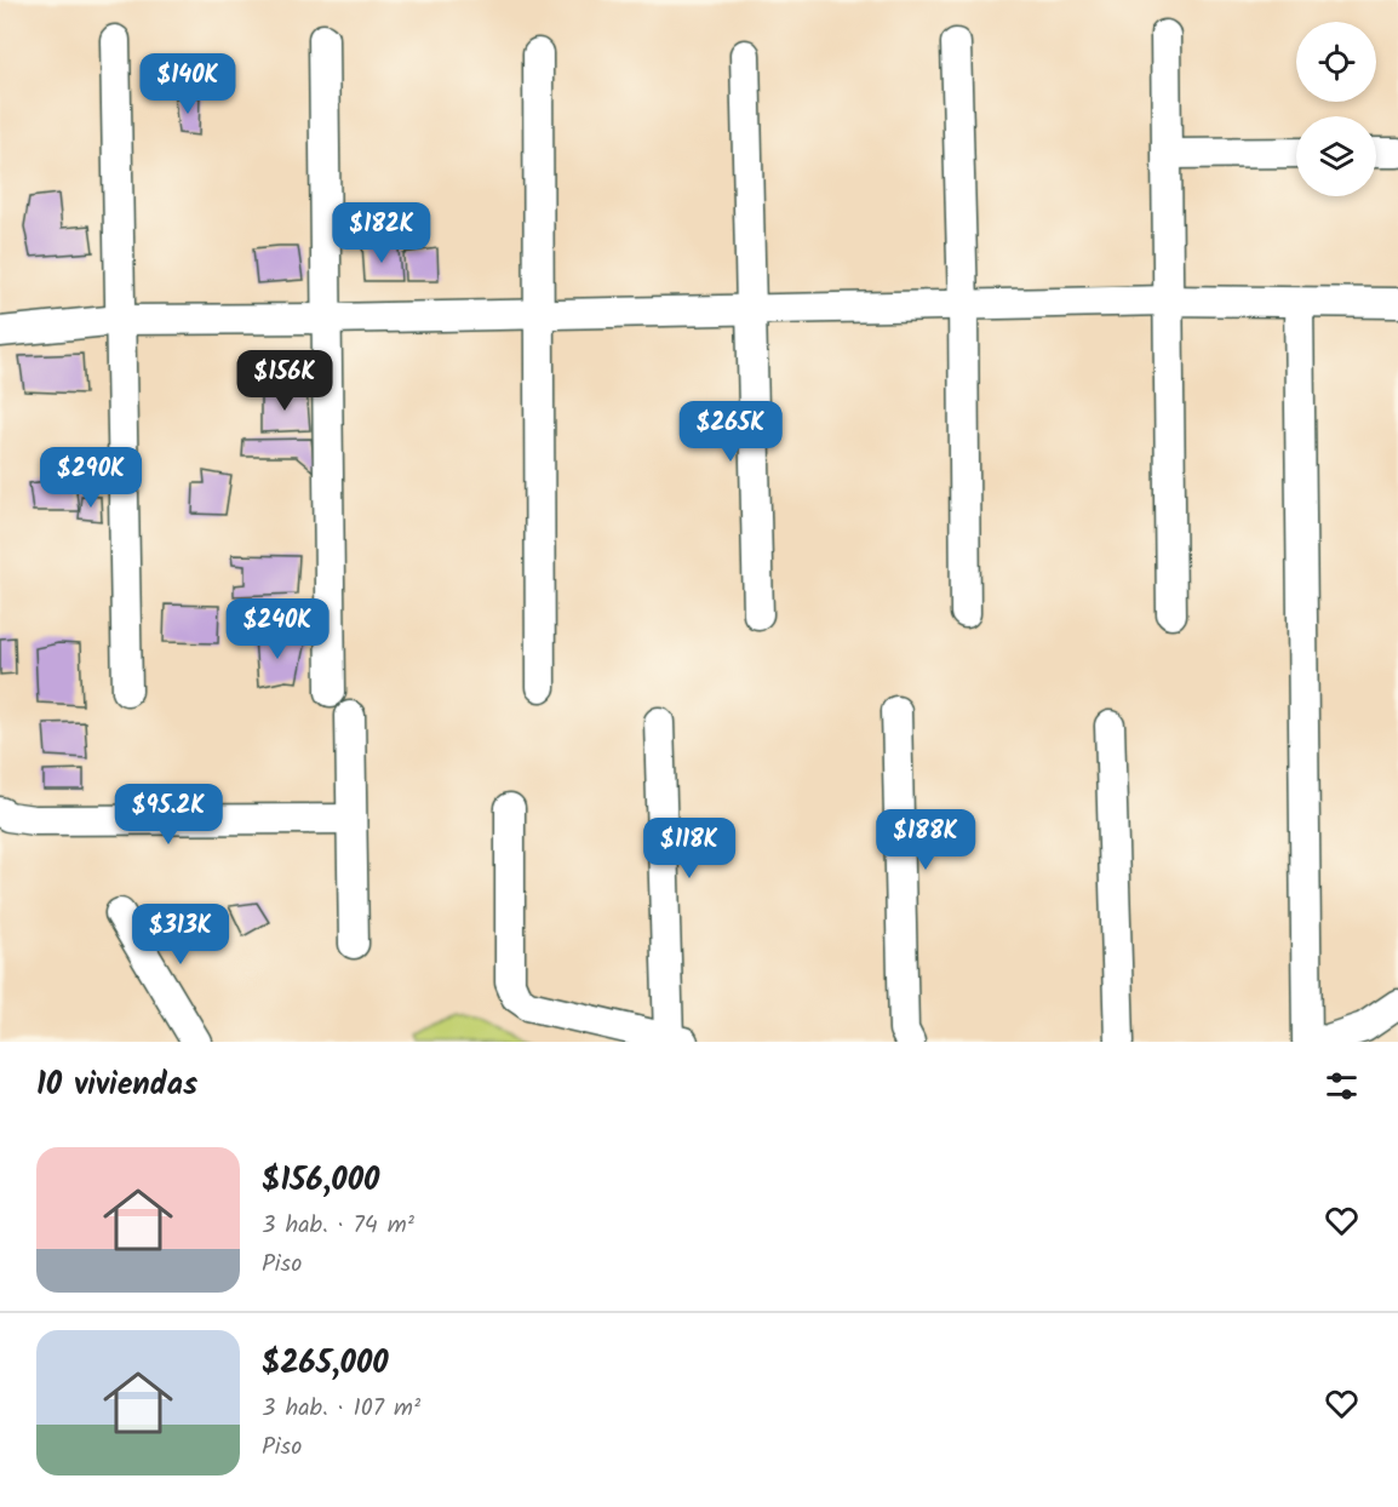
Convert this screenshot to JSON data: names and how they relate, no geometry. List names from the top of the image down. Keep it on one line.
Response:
{"page":{"price":["$140K","$182K","$156K","$265K","$290K","$240K","$95.2K","$188K","$118K","$313K"],"heading":"10 viviendas","list":[{"name":"$156,000","note":"3 hab. · 74 m² · Piso"},{"name":"$265,000","note":"3 hab. · 107 m² · Piso"}]}}
